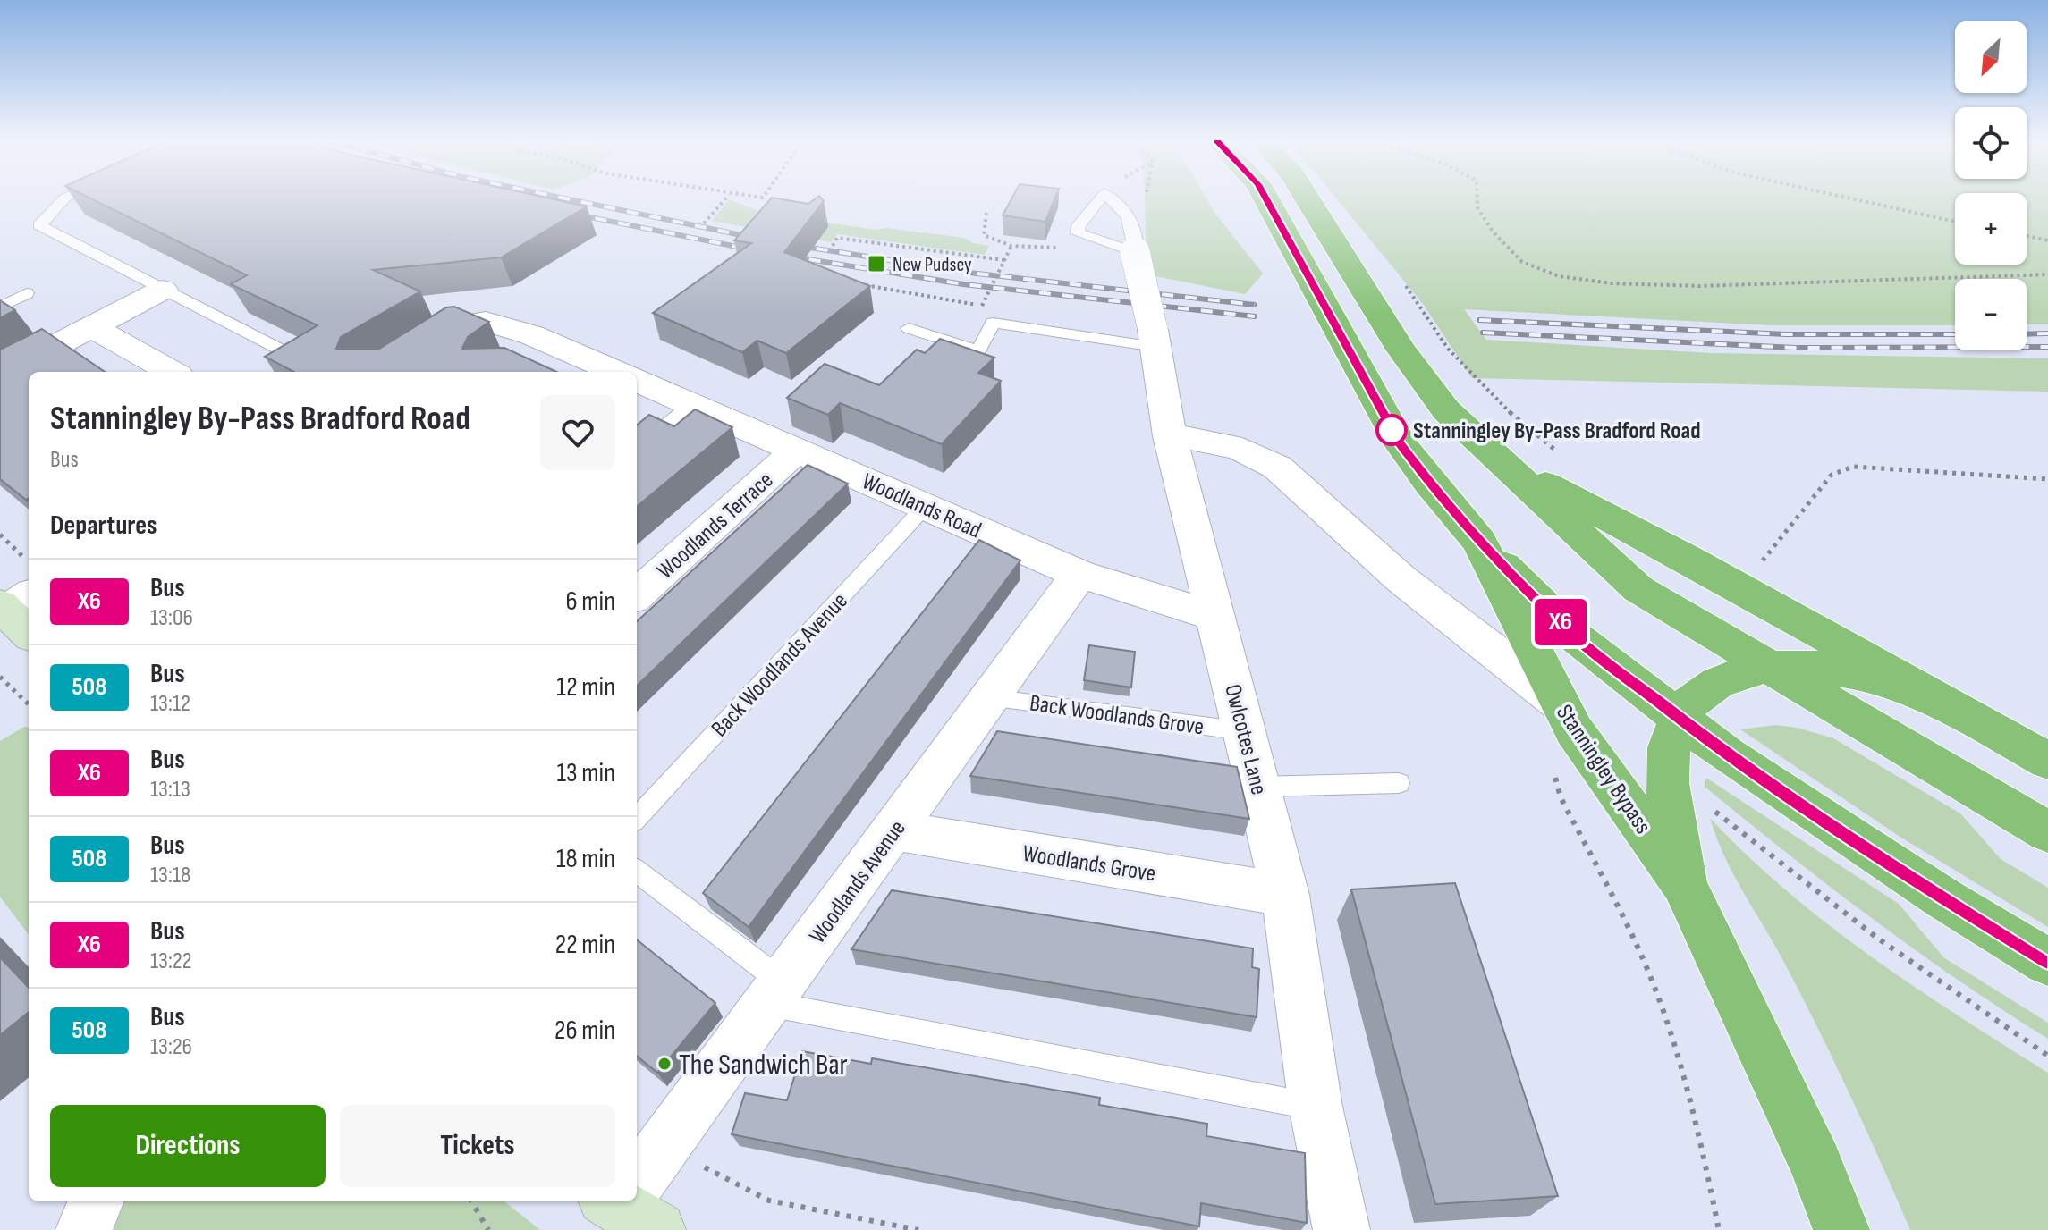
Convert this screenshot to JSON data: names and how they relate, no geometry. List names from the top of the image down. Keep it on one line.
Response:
{"streets":{"highway":["Stanningley Bypass"],"street":["Woodlands Road","Woodlands Terrace","Owlcotes Lane","Woodlands Grove","Woodlands Avenue"],"lane":["Back Woodlands Avenue","Back Woodlands Grove"]},"crossings":[["Woodlands Road","Woodlands Terrace"],["Woodlands Road","Back Woodlands Avenue"],["Woodlands Road","Owlcotes Lane"],["Woodlands Road","Woodlands Avenue"],["Back Woodlands Grove","Owlcotes Lane"],["Back Woodlands Grove","Woodlands Avenue"],["Owlcotes Lane","Woodlands Grove"],["Woodlands Grove","Woodlands Avenue"]],"places":{"transit":["New Pudsey"],"other":["Stanningley By-Pass Bradford Road","The Sandwich Bar"]},"lines":["bus line X6"],"north":"bottom left","page":{"on_map":"X6","map_buttons":["+","−"],"heading":[["Stanningley By-Pass Bradford Road","Bus"],"Departures"],"list":[{"mark":"X6","name":"Bus","note":"13:06","value":"6 min"},{"mark":"508","name":"Bus","note":"13:12","value":"12 min"},{"mark":"X6","name":"Bus","note":"13:13","value":"13 min"},{"mark":"508","name":"Bus","note":"13:18","value":"18 min"},{"mark":"X6","name":"Bus","note":"13:22","value":"22 min"},{"mark":"508","name":"Bus","note":"13:26","value":"26 min"}],"buttons":["Directions","Tickets"]}}
